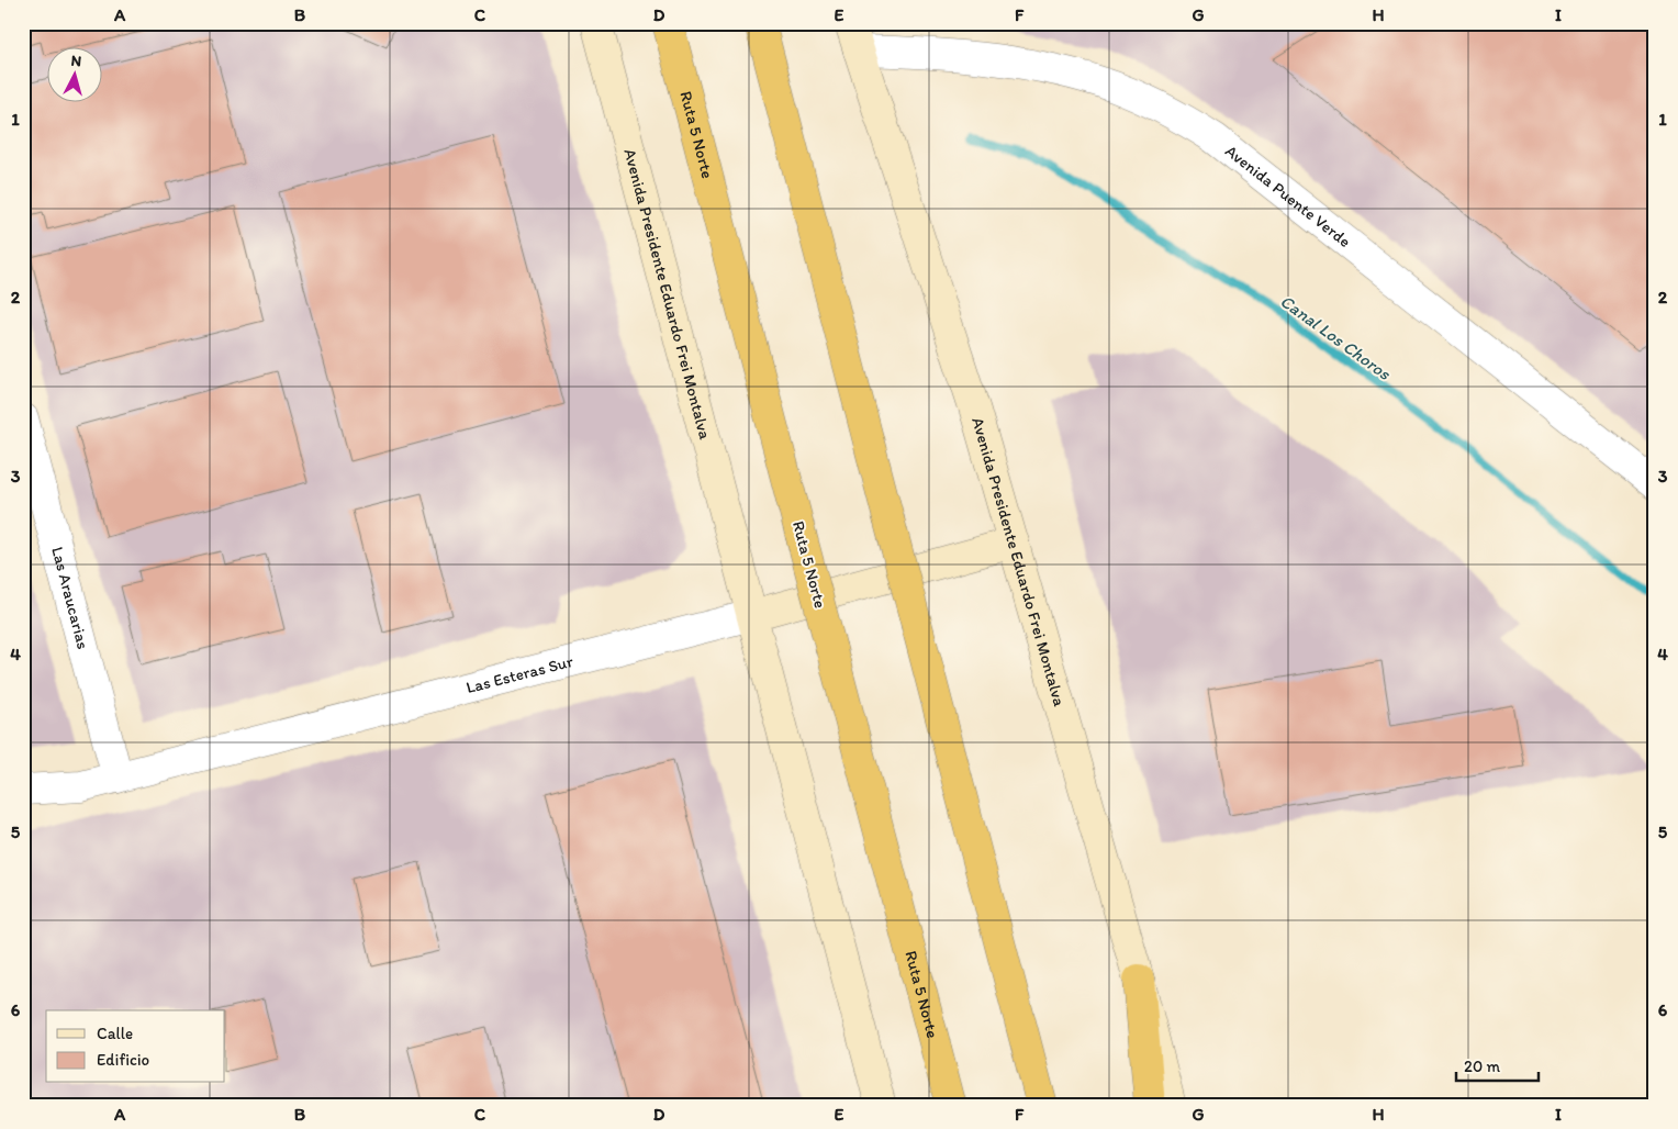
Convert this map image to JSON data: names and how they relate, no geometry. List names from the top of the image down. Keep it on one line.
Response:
{"streets":{"highway":["Ruta 5 Norte"],"main road":["Avenida Presidente Eduardo Frei Montalva","Las Esteras Sur"],"street":["Avenida Puente Verde","Las Araucarias"]},"crossings":[["Avenida Puente Verde","Avenida Presidente Eduardo Frei Montalva"],["Avenida Presidente Eduardo Frei Montalva","Las Esteras Sur"],["Las Araucarias","Las Esteras Sur"]],"water":["Canal Los Choros"],"legend":["Calle","Edificio"],"scale_bar":"20 m","north":"top","grid":{"columns":["A","B","C","D","E","F","G","H","I"],"rows":["1","2","3","4","5","6"]}}
